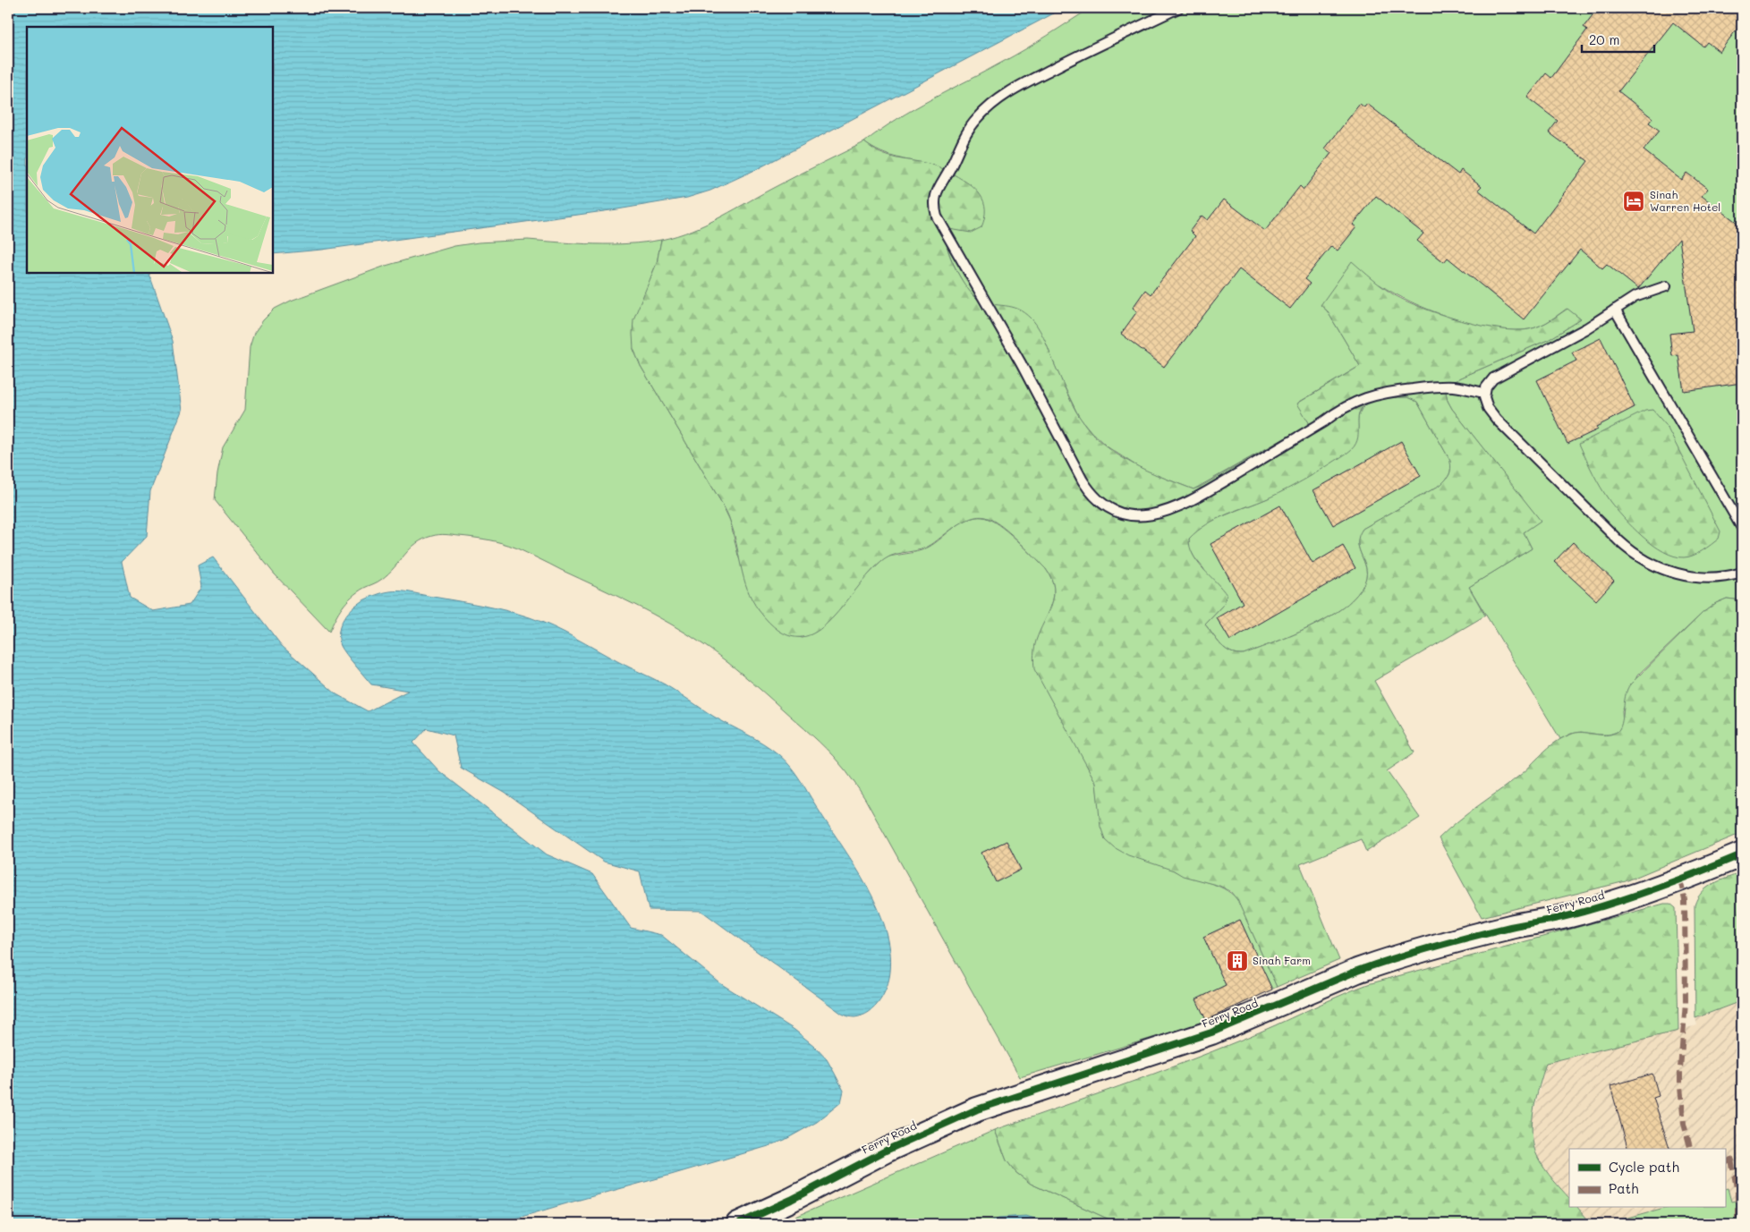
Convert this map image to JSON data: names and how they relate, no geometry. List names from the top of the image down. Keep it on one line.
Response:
{"streets":{"street":["Ferry Road"]},"places":{"hotel":["Sinah Warren Hotel"],"building":["Sinah Farm"]},"legend":["Cycle path","Path"],"scale_bar":"20 m"}
